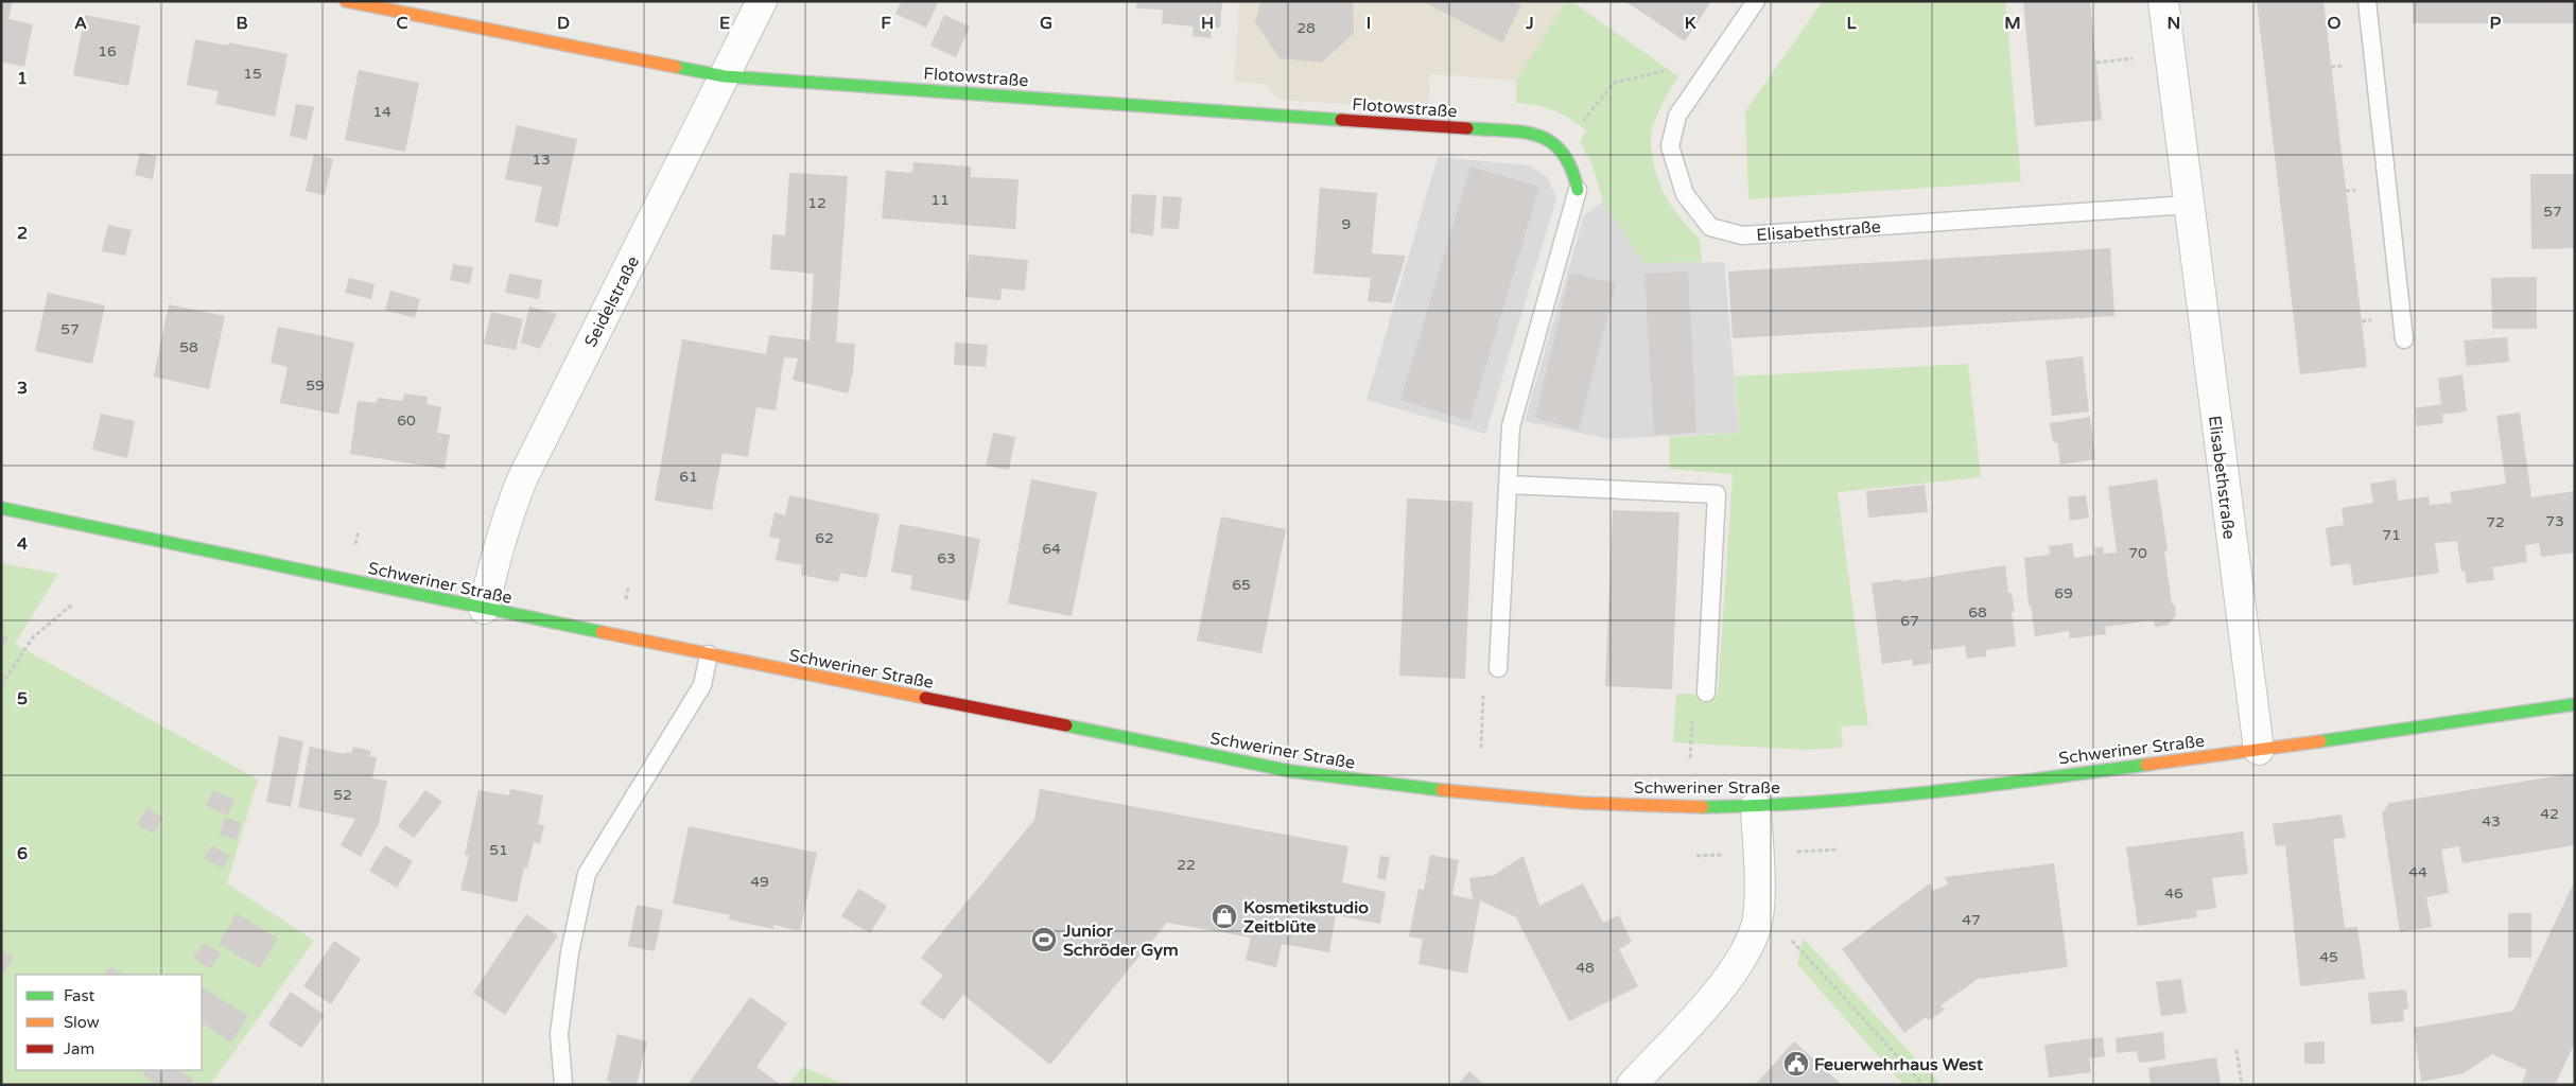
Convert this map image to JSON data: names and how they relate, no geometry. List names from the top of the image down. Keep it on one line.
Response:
{"streets":{"main road":["Flotowstraße","Schweriner Straße"],"street":["Elisabethstraße","Seidelstraße"]},"crossings":[["Flotowstraße","Seidelstraße"],["Elisabethstraße","Schweriner Straße"],["Seidelstraße","Schweriner Straße"]],"places":{"shop":["Kosmetikstudio Zeitblüte"],"sports":["Junior Schröder Gym"],"public building":["Feuerwehrhaus West"]},"house_numbers":["28","16","15","14","13","11","12","57","9","57","58","59","60","61","73","72","71","62","64","70","63","65","69","68","67","52","42","43","51","22","44","49","46","47","45","48"],"legend":["Fast","Slow","Jam"],"grid":{"columns":["A","B","C","D","E","F","G","H","I","J","K","L","M","N","O","P"],"rows":["1","2","3","4","5","6"]}}
